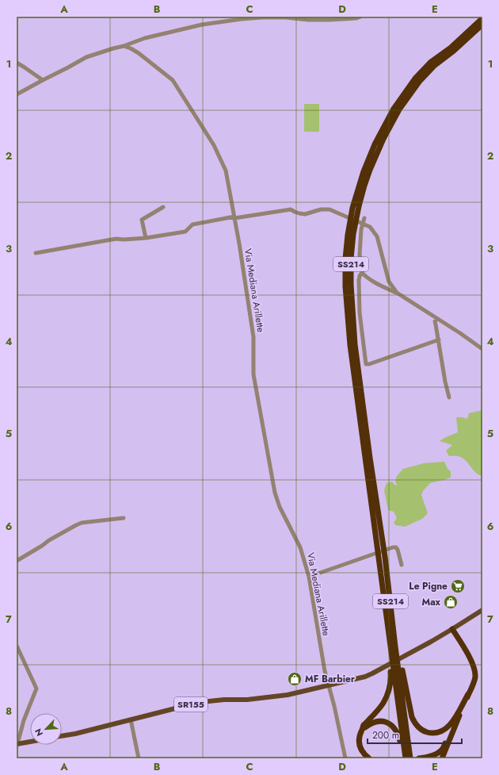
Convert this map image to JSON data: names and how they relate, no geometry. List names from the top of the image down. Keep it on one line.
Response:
{"streets":{"highway":["SS214"],"main road":["SR155"],"street":["Via Mediana Arillette"]},"crossings":[["Via Mediana Arillette","SR155"]],"places":{"supermarket":["Le Pigne"],"shop":["Max","MF Barbier"]},"scale_bar":"200 m","north":"bottom left","grid":{"columns":["A","B","C","D","E"],"rows":["1","2","3","4","5","6","7","8"]}}
